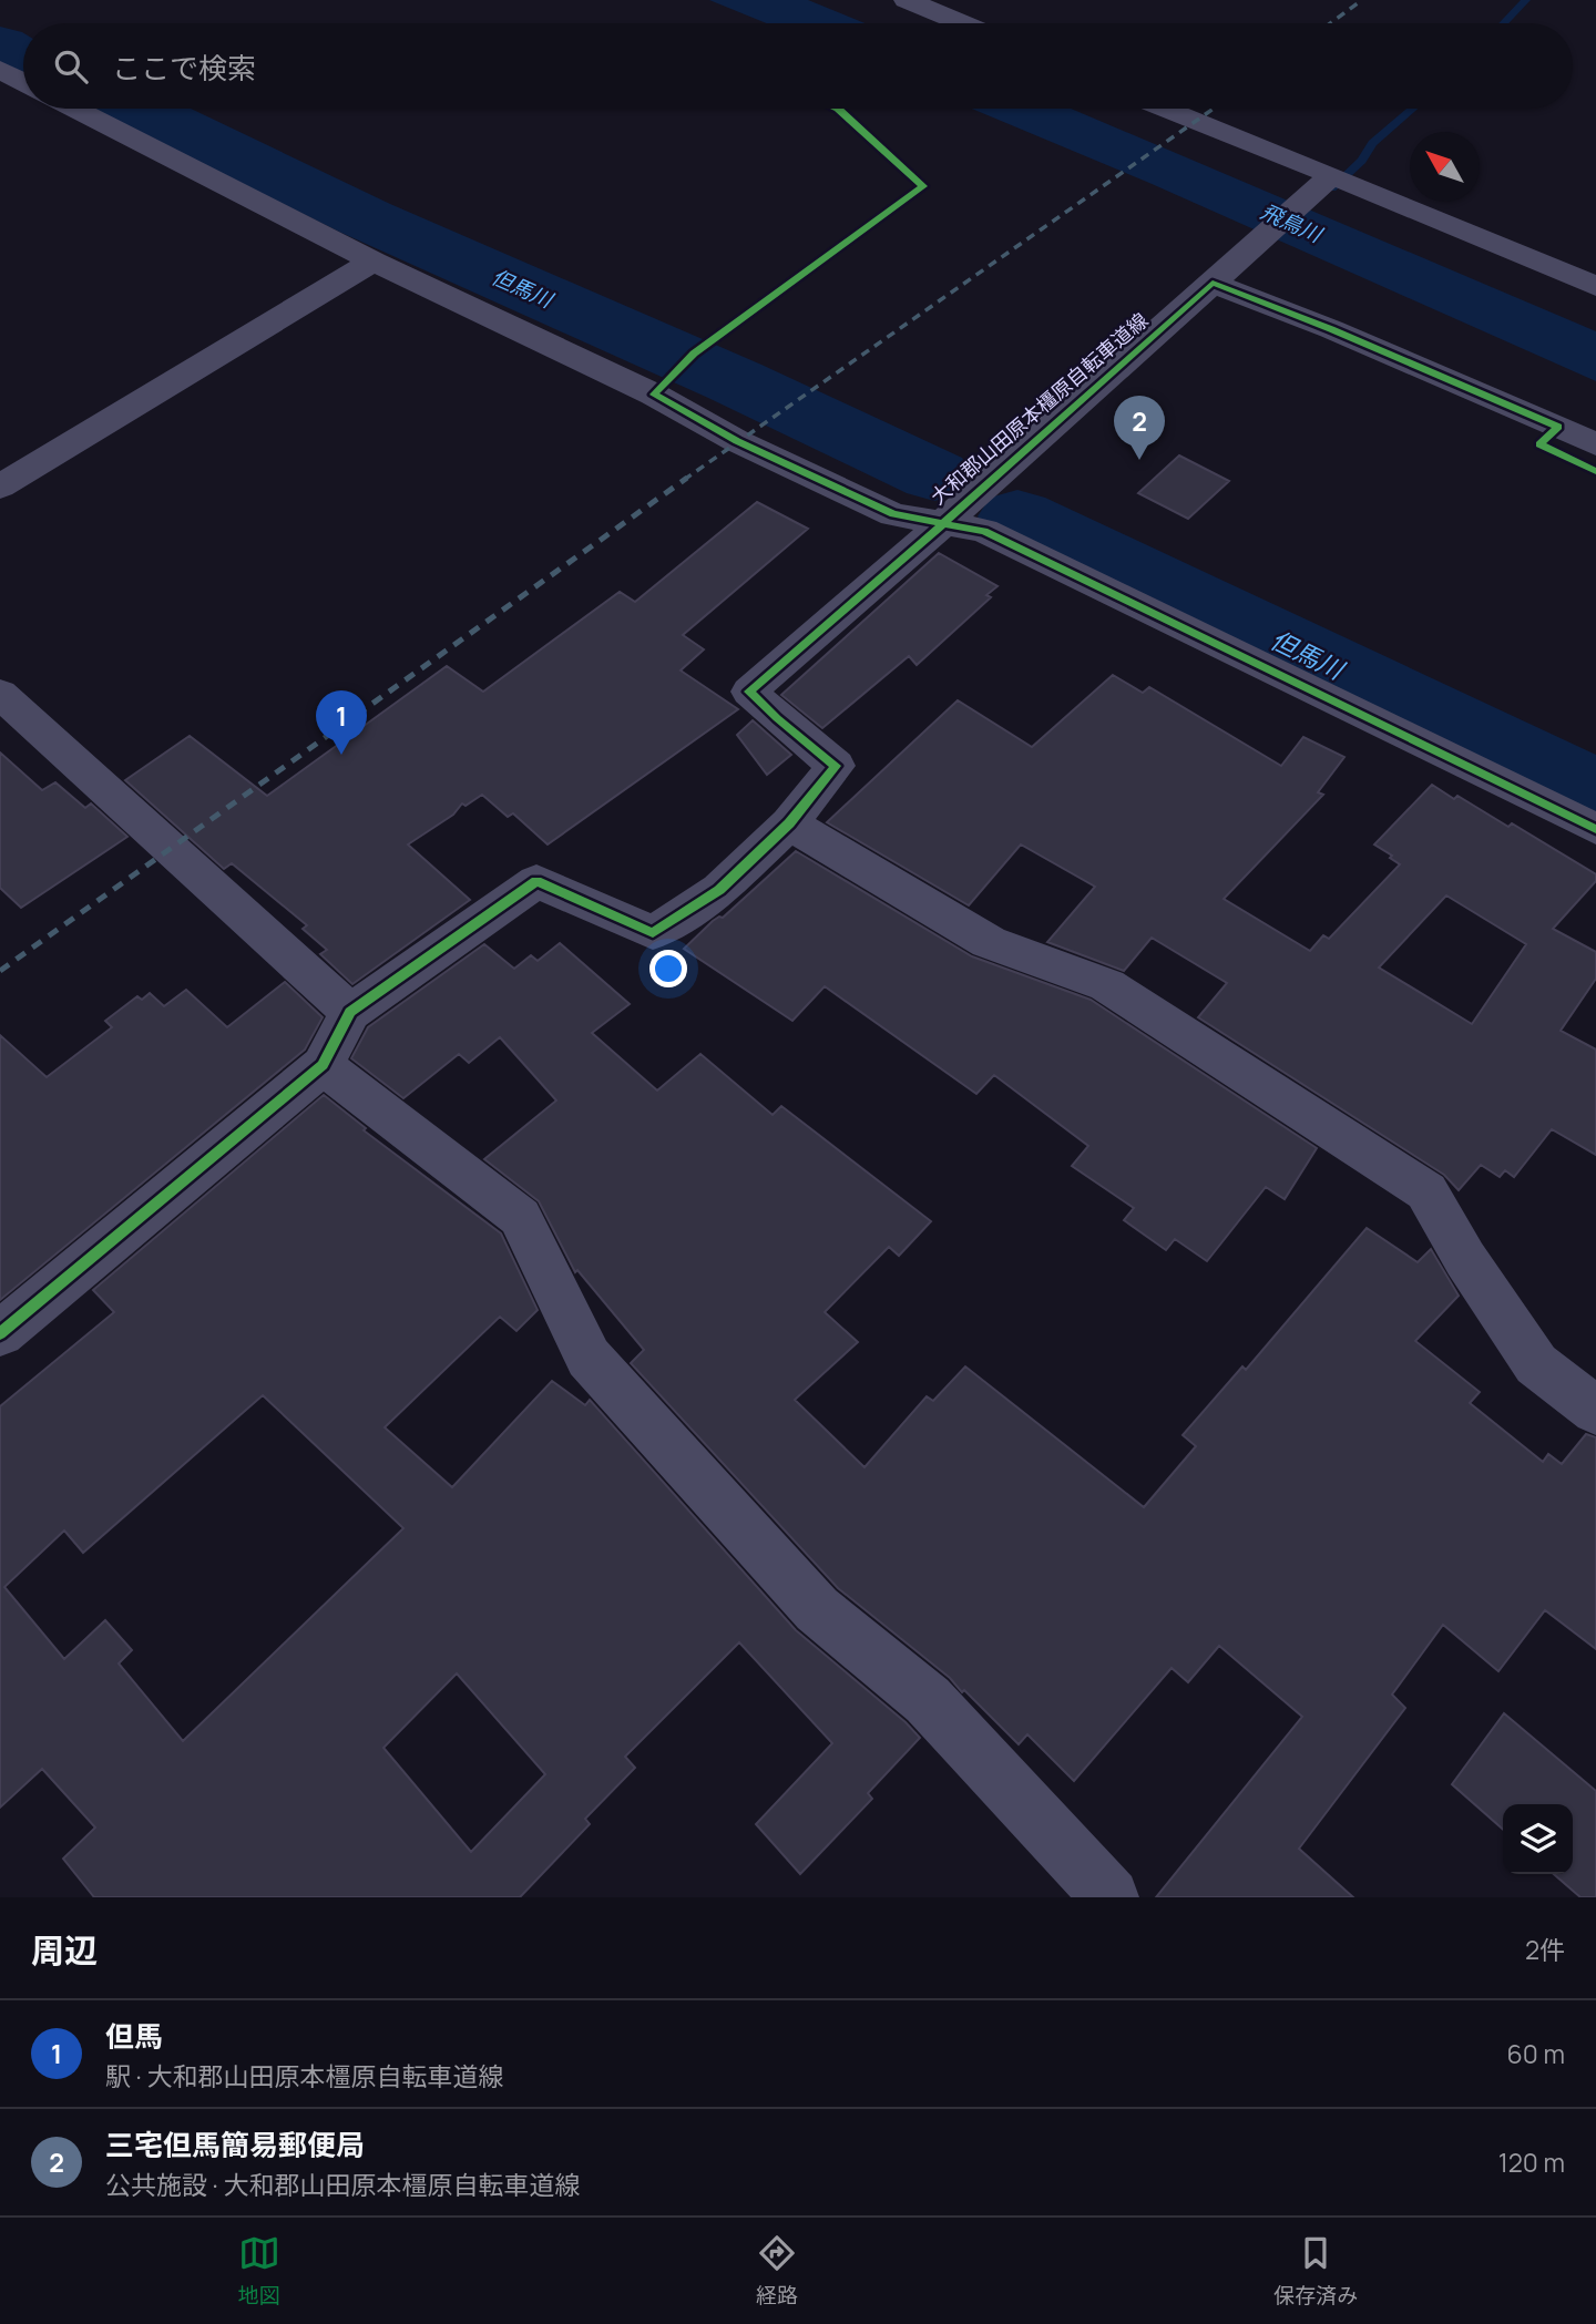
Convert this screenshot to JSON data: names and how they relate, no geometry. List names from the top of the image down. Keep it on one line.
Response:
{"streets":{"street":["大和郡山田原本橿原自転車道線"]},"water":["飛鳥川","但馬川"],"north":"top left","page":{"search":"ここで検索","pins":["2","1"],"heading":["周辺","2件"],"list":[{"mark":"1","name":"但馬","note":"駅 · 大和郡山田原本橿原自転車道線","value":"60 m"},{"mark":"2","name":"三宅但馬簡易郵便局","note":"公共施設 · 大和郡山田原本橿原自転車道線","value":"120 m"}],"nav":["地図","経路","保存済み"]}}
